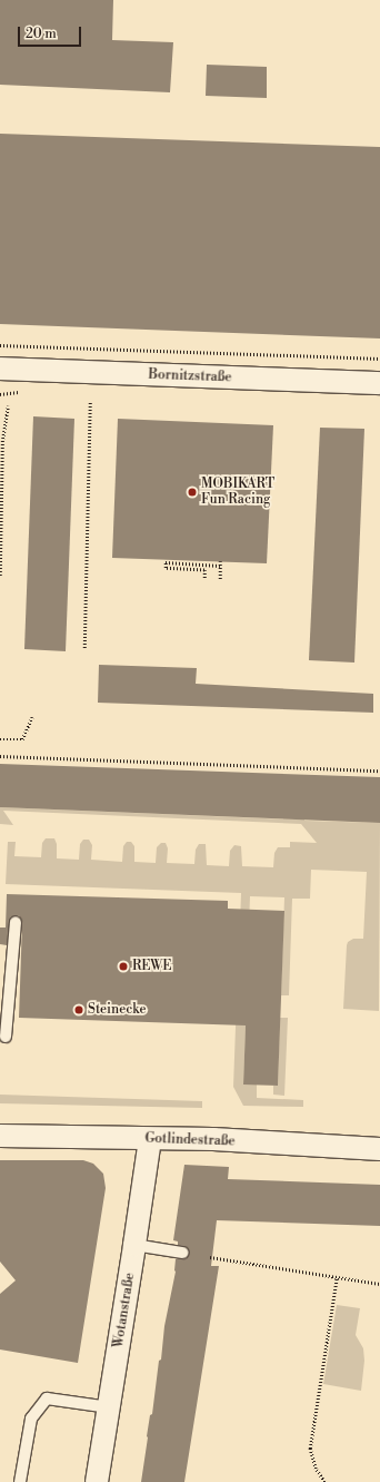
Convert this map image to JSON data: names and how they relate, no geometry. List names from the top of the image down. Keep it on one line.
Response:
{"streets":{"street":["Bornitzstraße","Gotlindestraße","Wotanstraße"]},"crossings":[["Gotlindestraße","Wotanstraße"]],"places":["MOBIKART Fun Racing","REWE","Steinecke"],"scale_bar":"20 m"}
